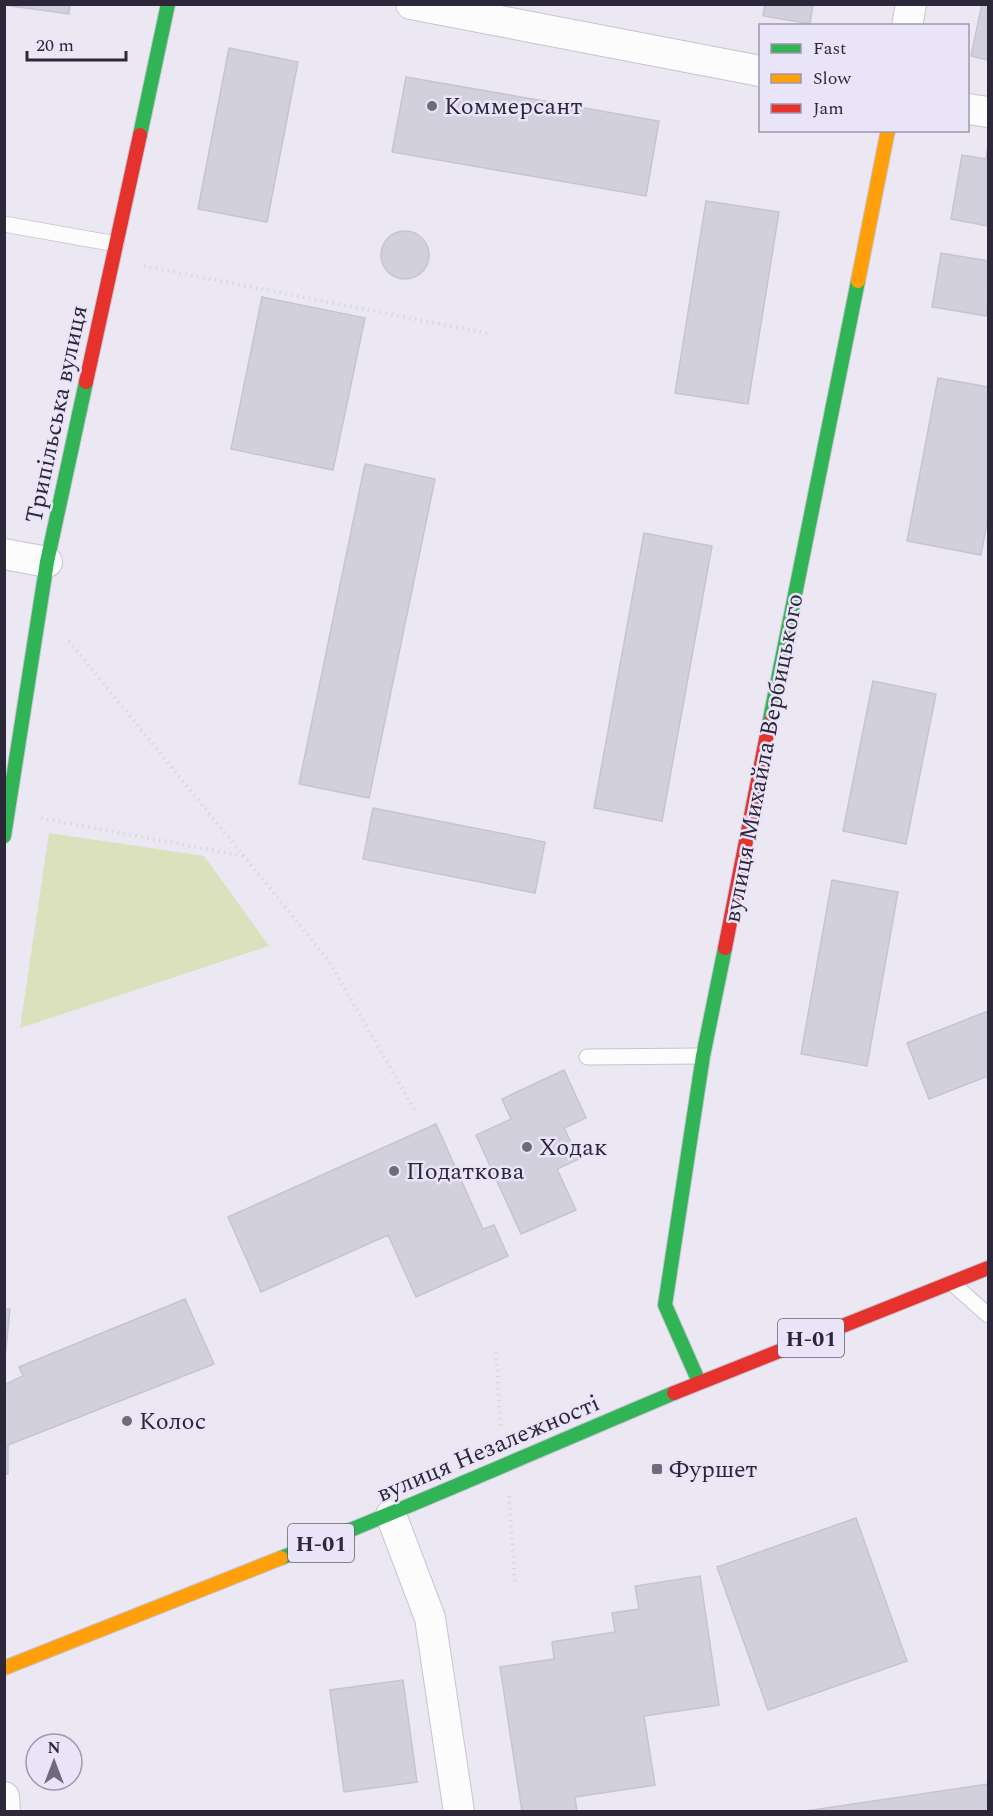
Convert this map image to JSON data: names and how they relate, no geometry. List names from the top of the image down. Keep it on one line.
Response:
{"streets":{"street":["Трипільська вулиця","вулиця Михайла Вербицького","Н-01","вулиця Незалежності"]},"crossings":[["вулиця Михайла Вербицького","вулиця Незалежності"]],"places":{"other":["Коммерсант","Ходак","Податкова","Колос"],"transit":["Фуршет"]},"legend":["Fast","Slow","Jam"],"scale_bar":"20 m","north":"top"}
